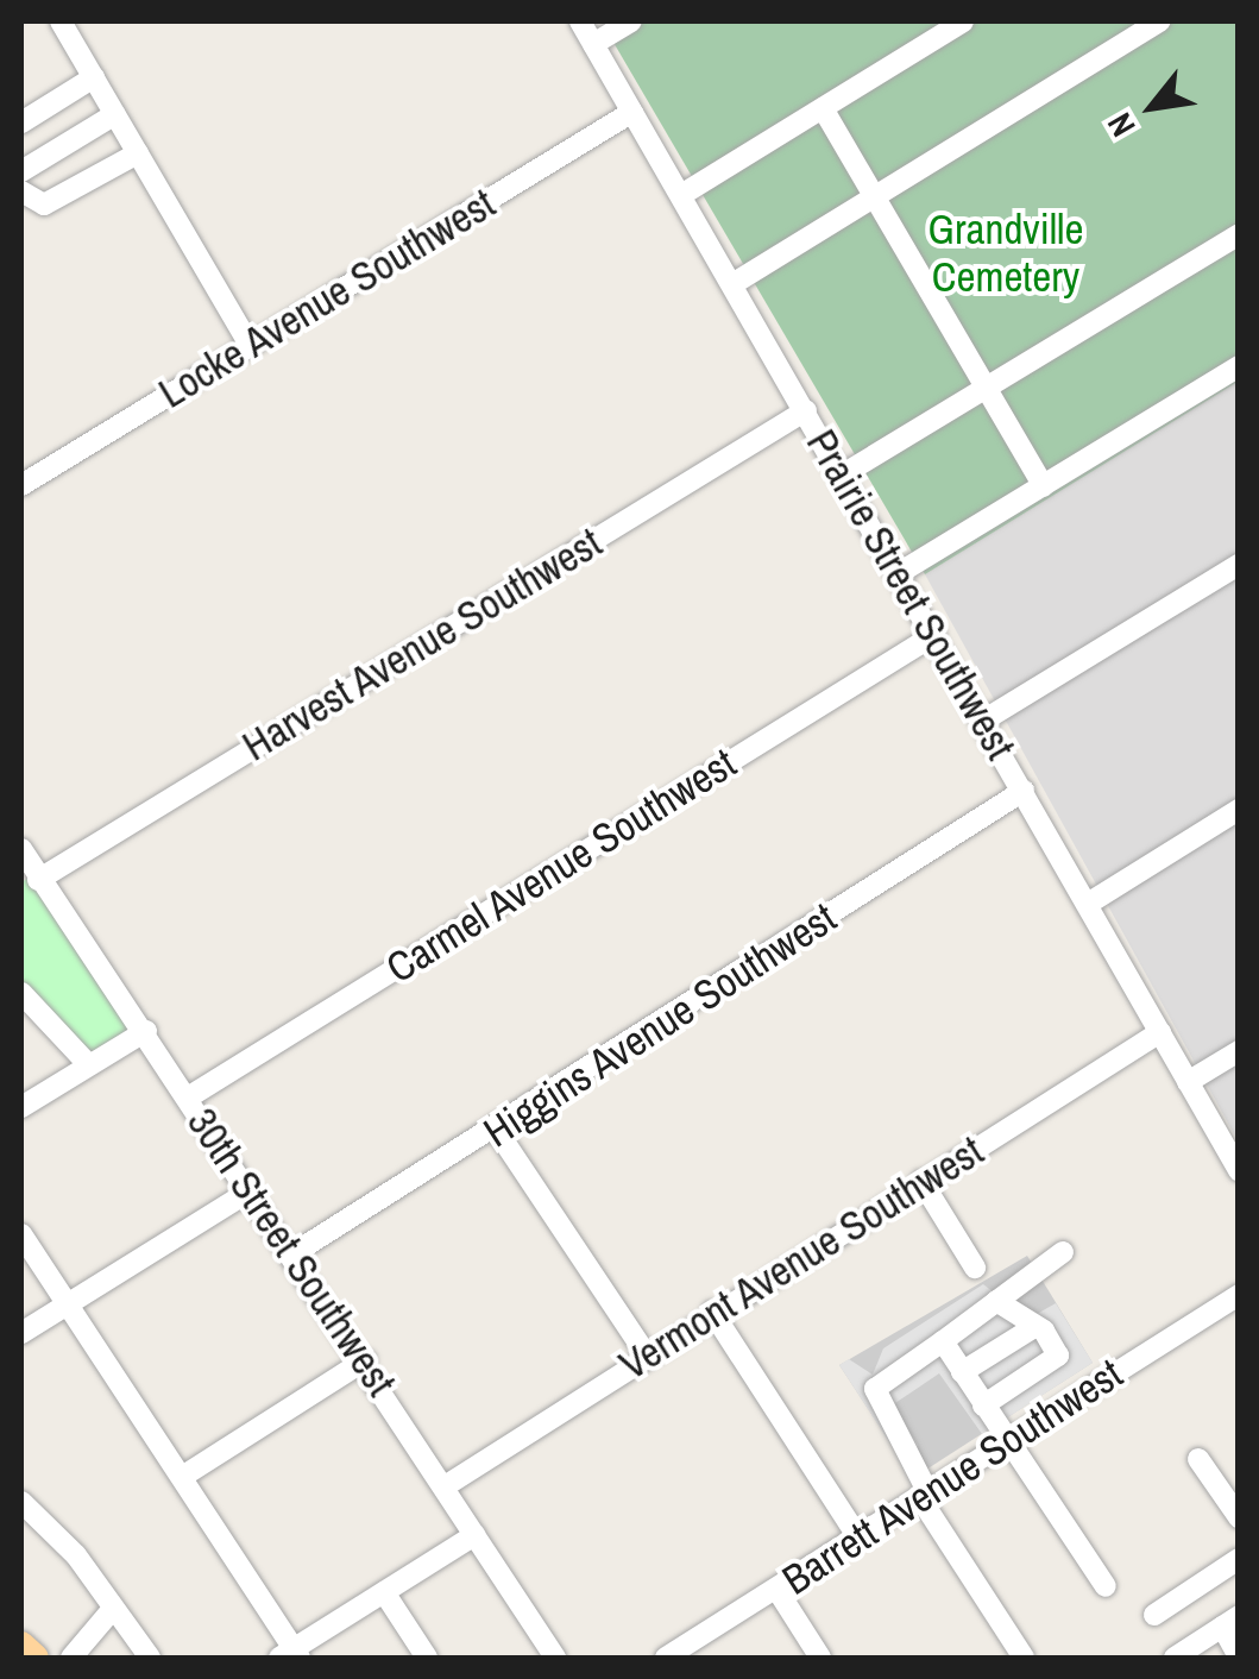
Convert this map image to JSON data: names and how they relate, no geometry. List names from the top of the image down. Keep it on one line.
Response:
{"streets":{"street":["Locke Avenue Southwest","Prairie Street Southwest","Harvest Avenue Southwest","Carmel Avenue Southwest","Higgins Avenue Southwest","30th Street Southwest","Vermont Avenue Southwest","Barrett Avenue Southwest"]},"crossings":[["Locke Avenue Southwest","Prairie Street Southwest"],["Prairie Street Southwest","Harvest Avenue Southwest"],["Prairie Street Southwest","Carmel Avenue Southwest"],["Prairie Street Southwest","Higgins Avenue Southwest"],["Prairie Street Southwest","Vermont Avenue Southwest"],["Harvest Avenue Southwest","30th Street Southwest"],["Carmel Avenue Southwest","30th Street Southwest"],["Higgins Avenue Southwest","30th Street Southwest"],["30th Street Southwest","Vermont Avenue Southwest"]],"parks":["Grandville Cemetery"],"north":"bottom left"}
